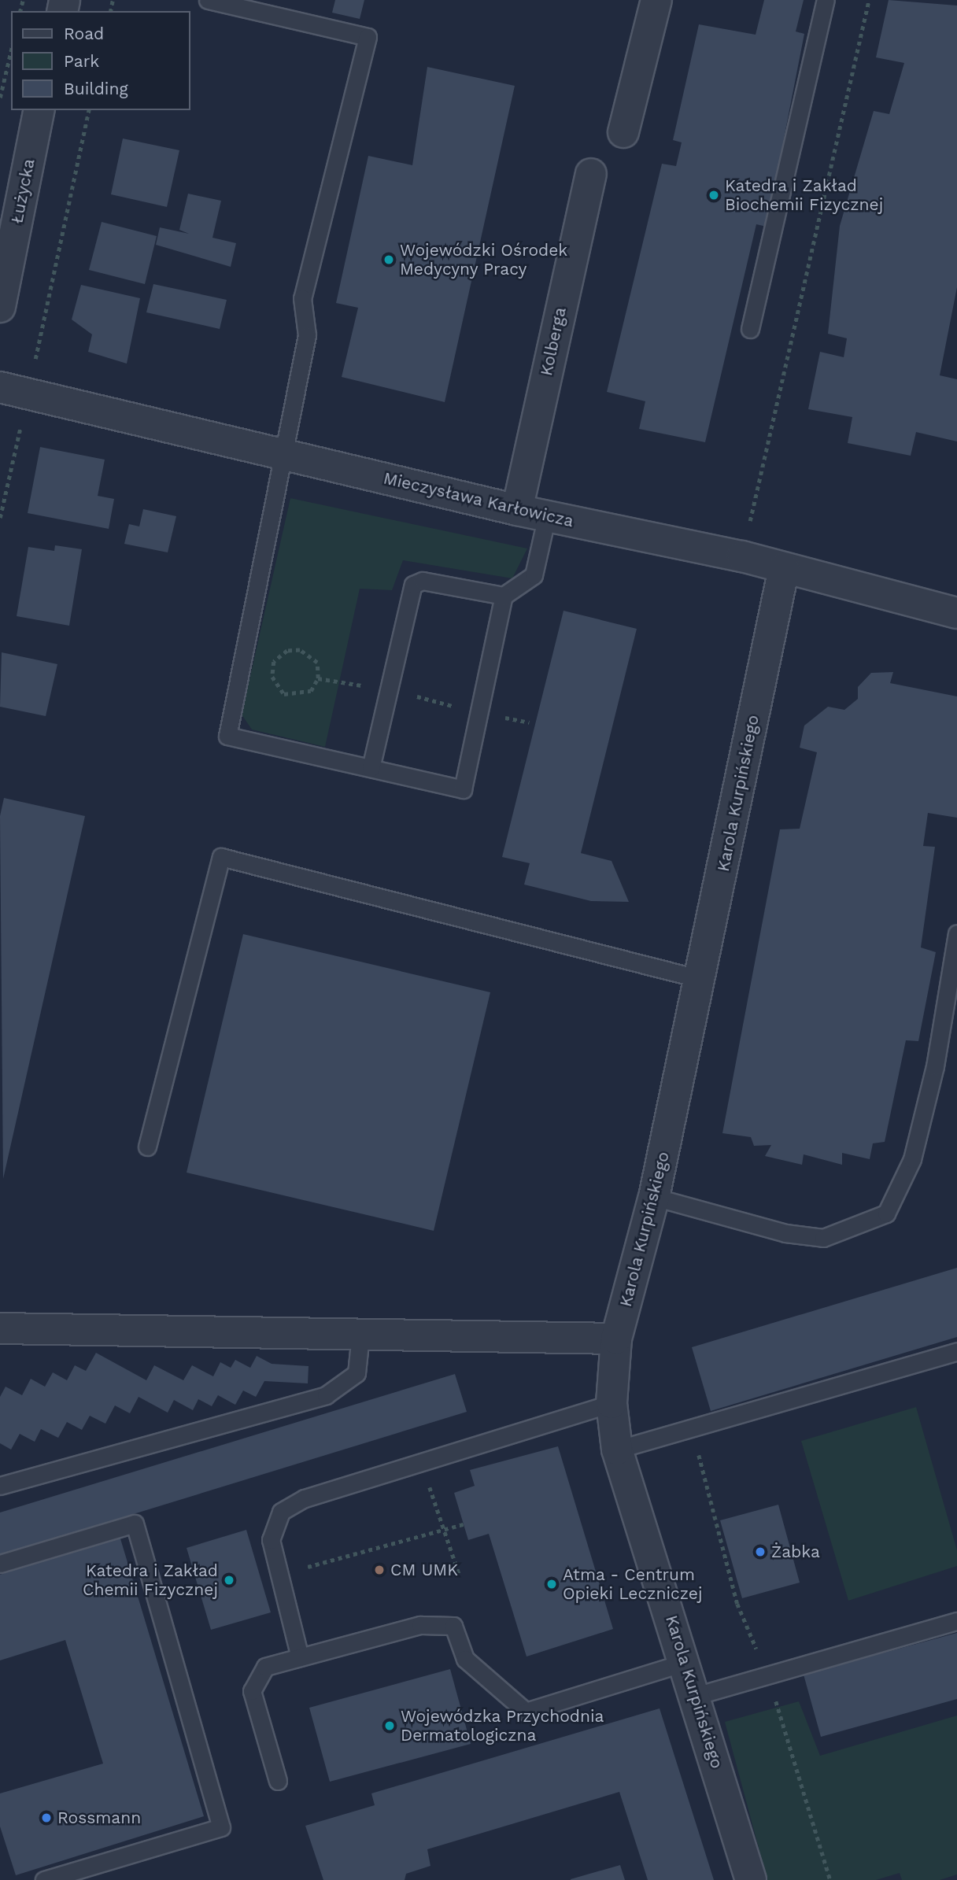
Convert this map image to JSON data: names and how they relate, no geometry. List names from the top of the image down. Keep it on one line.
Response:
{"streets":{"street":["Łużycka","Kolberga","Mieczysława Karłowicza","Karola Kurpińskiego"]},"crossings":[["Kolberga","Mieczysława Karłowicza"],["Mieczysława Karłowicza","Karola Kurpińskiego"]],"places":["Katedra i Zakład Biochemii Fizycznej","Wojewódzki Ośrodek Medycyny Pracy","Żabka","CM UMK","Katedra i Zakład Chemii Fizycznej","Atma - Centrum Opieki Leczniczej","Wojewódzka Przychodnia Dermatologiczna","Rossmann"],"legend":["Road","Park","Building"]}
